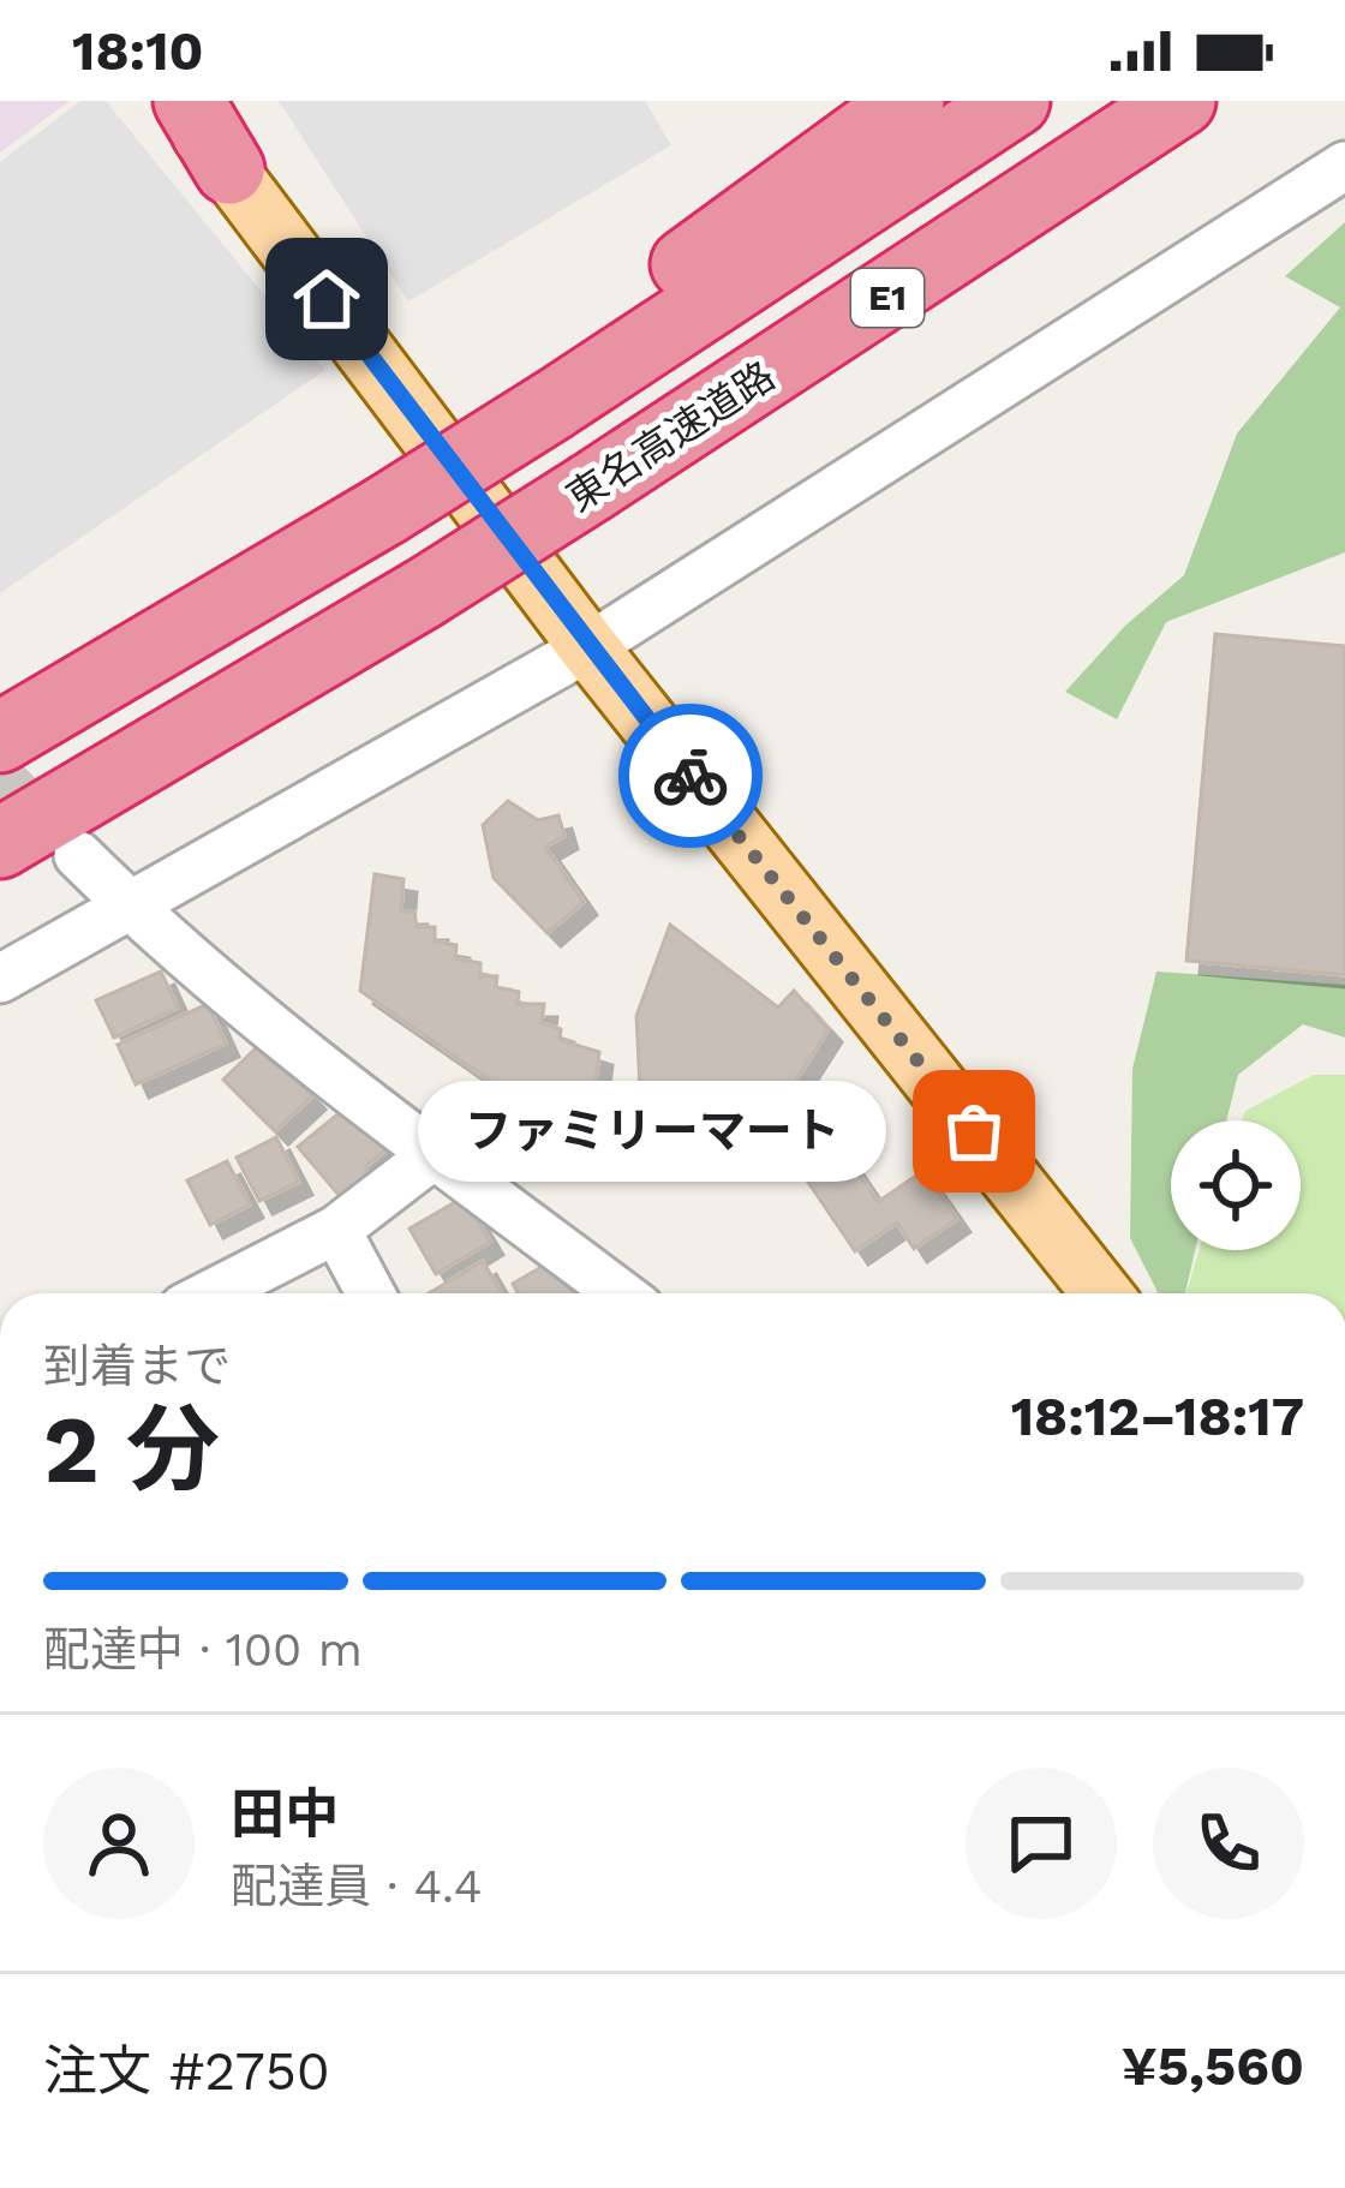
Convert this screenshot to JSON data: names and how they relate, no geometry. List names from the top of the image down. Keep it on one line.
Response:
{"streets":{"highway":["E1","東名高速道路"]},"places":["ファミリーマート"],"page":{"status":"18:10","bubble":"ファミリーマート","heading":["2 分","到着まで","18:12–18:17"],"panel":["田中","配達員 · 4.4","注文 #2750","¥5,560"],"bar":"配達中 · 100 m"}}
